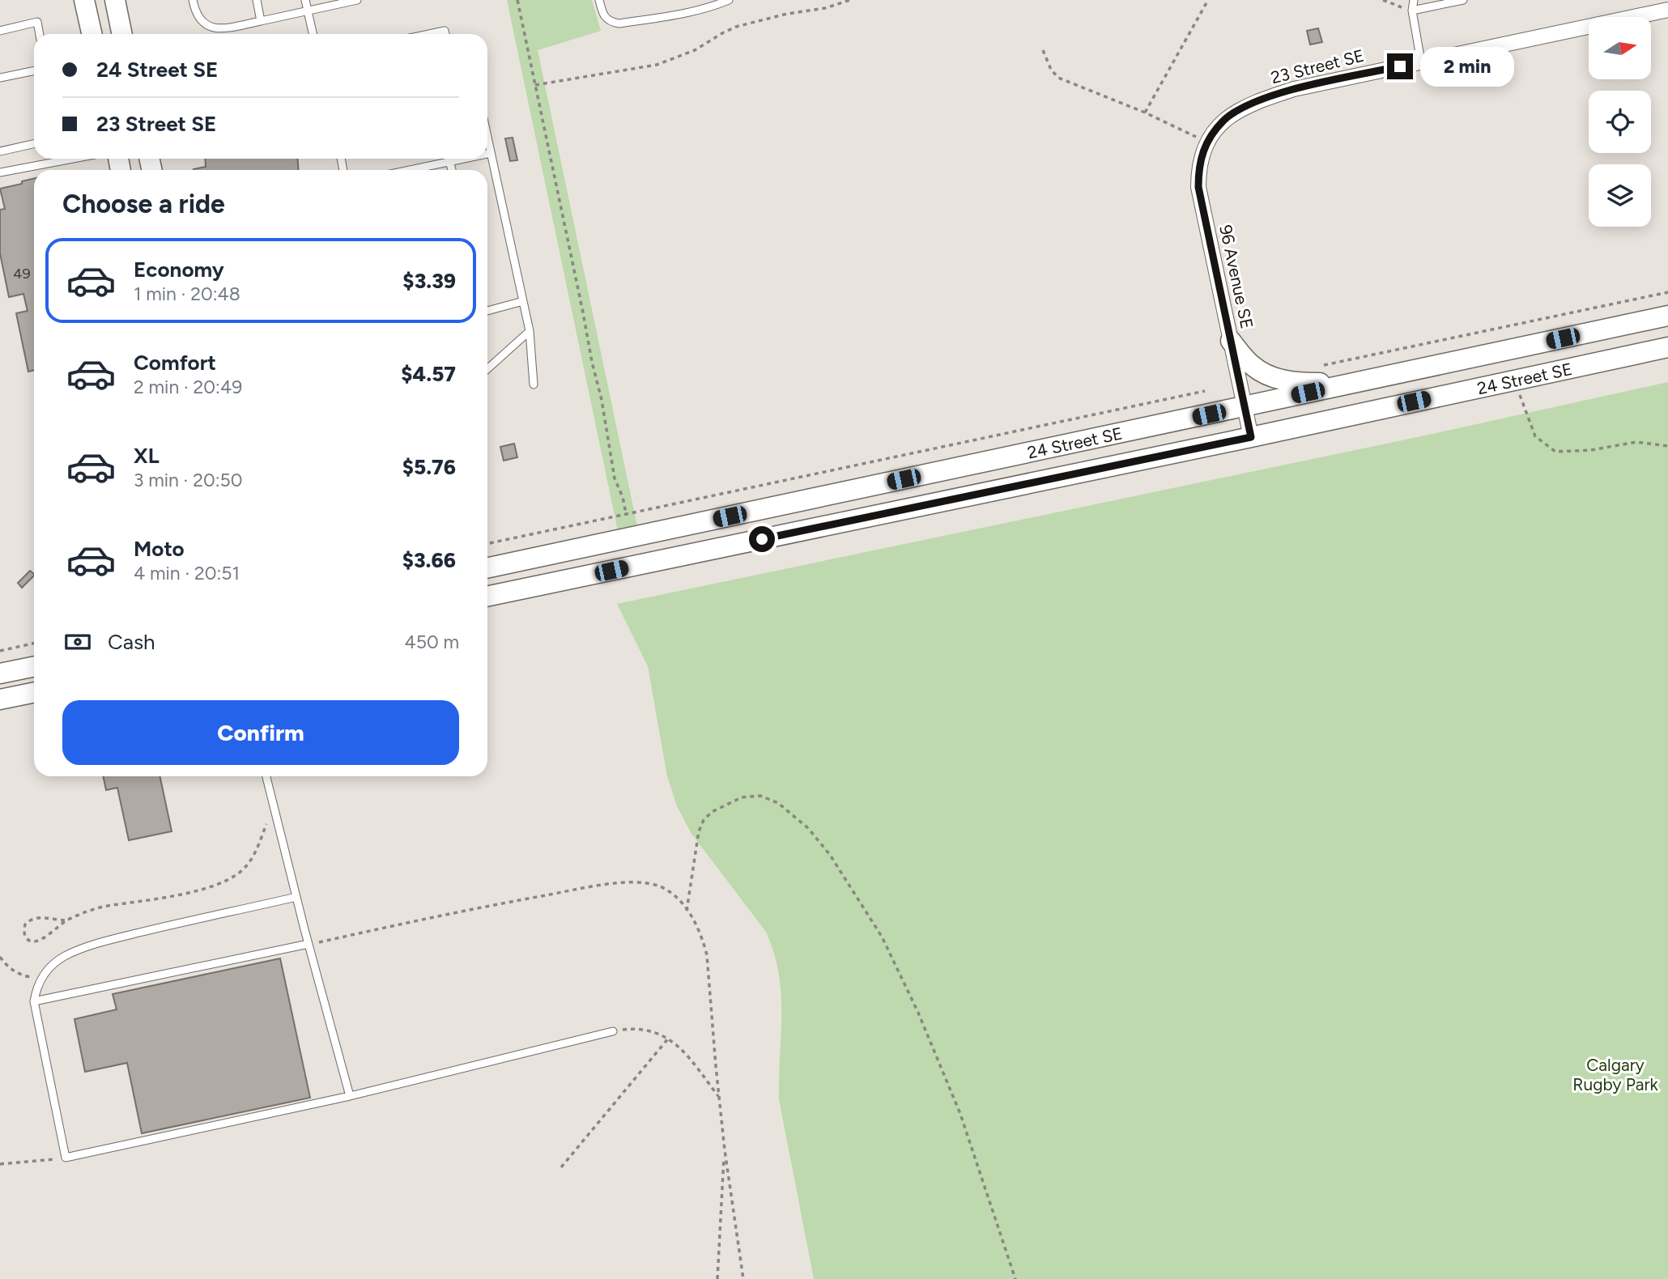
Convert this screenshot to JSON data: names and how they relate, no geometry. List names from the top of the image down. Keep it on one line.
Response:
{"streets":{"main road":["24 Street SE"],"street":["23 Street SE","96 Avenue SE"]},"crossings":[["23 Street SE","96 Avenue SE"],["96 Avenue SE","24 Street SE"]],"parks":["Calgary Rugby Park"],"house_numbers":["49"],"north":"right","page":{"banner":["24 Street SE","23 Street SE"],"bubble":"2 min","heading":"Choose a ride","list":[{"name":"Economy","note":"1 min · 20:48","value":"$3.39"},{"name":"Comfort","note":"2 min · 20:49","value":"$4.57"},{"name":"XL","note":"3 min · 20:50","value":"$5.76"},{"name":"Moto","note":"4 min · 20:51","value":"$3.66"}],"pay":["Cash","450 m"],"buttons":"Confirm"}}
